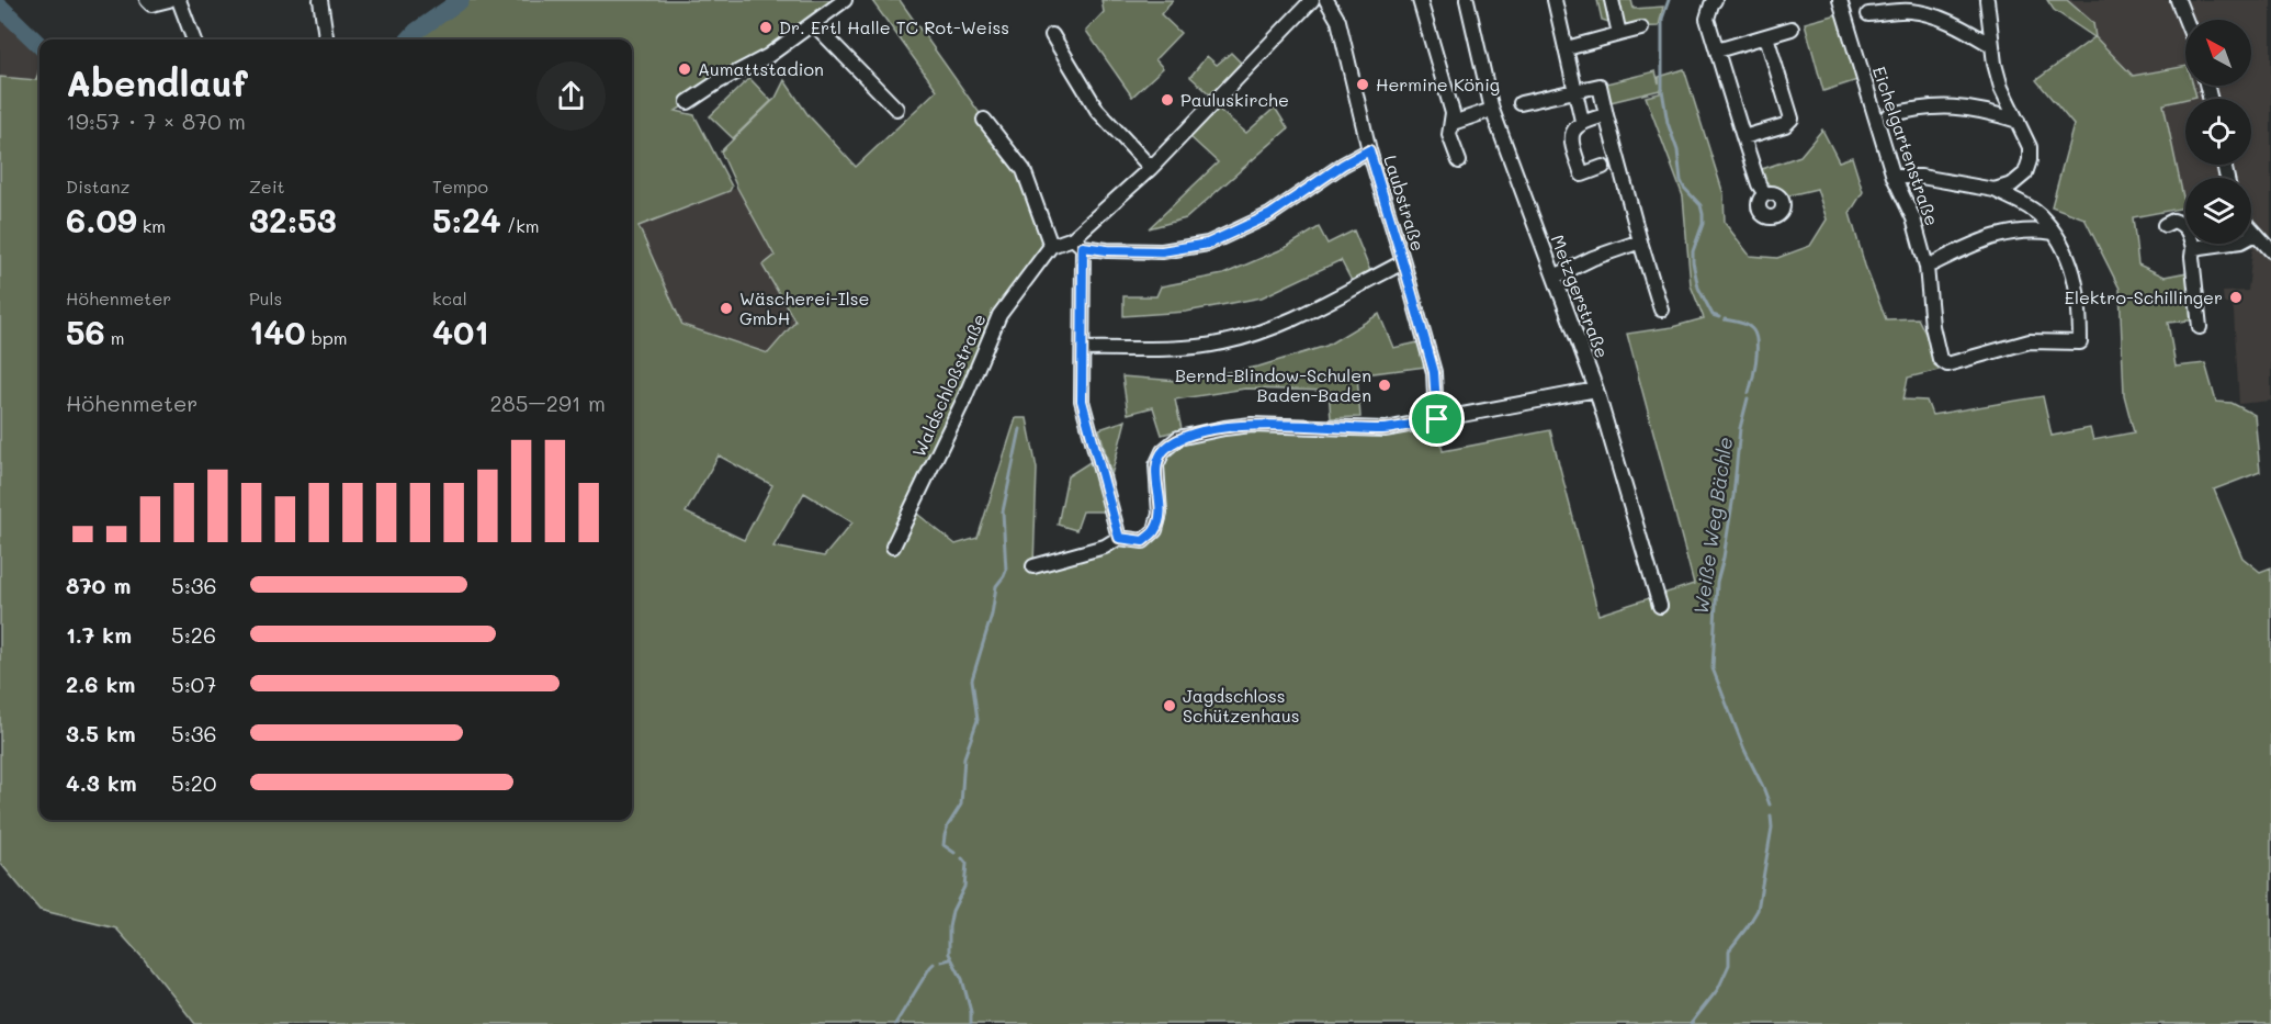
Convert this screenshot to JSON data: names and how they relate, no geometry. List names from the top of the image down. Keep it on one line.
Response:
{"streets":{"street":["Eichelgartenstraße","Laubstraße","Metzgerstraße","Waldschloßstraße"]},"water":["Weiße Weg Bächle"],"places":["Dr. Ertl Halle TC Rot-Weiss","Aumattstadion","Hermine König","Pauluskirche","Elektro-Schillinger","Wäscherei-Ilse GmbH","Bernd-Blindow-Schulen Baden-Baden","Jagdschloss Schützenhaus"],"north":"top left","page":{"heading":["Abendlauf","19:57 · 7 × 870 m"],"stats":[["Distanz","6.09 km"],["Zeit","32:53"],["Tempo","5:24 /km"],["Höhenmeter","56 m"],["Puls","140 bpm"],["kcal","401"]],"chart":["Höhenmeter","285–291 m"],"list":[{"name":"870 m","note":"5:36"},{"name":"1.7 km","note":"5:26"},{"name":"2.6 km","note":"5:07"},{"name":"3.5 km","note":"5:36"},{"name":"4.3 km","note":"5:20"}]}}
